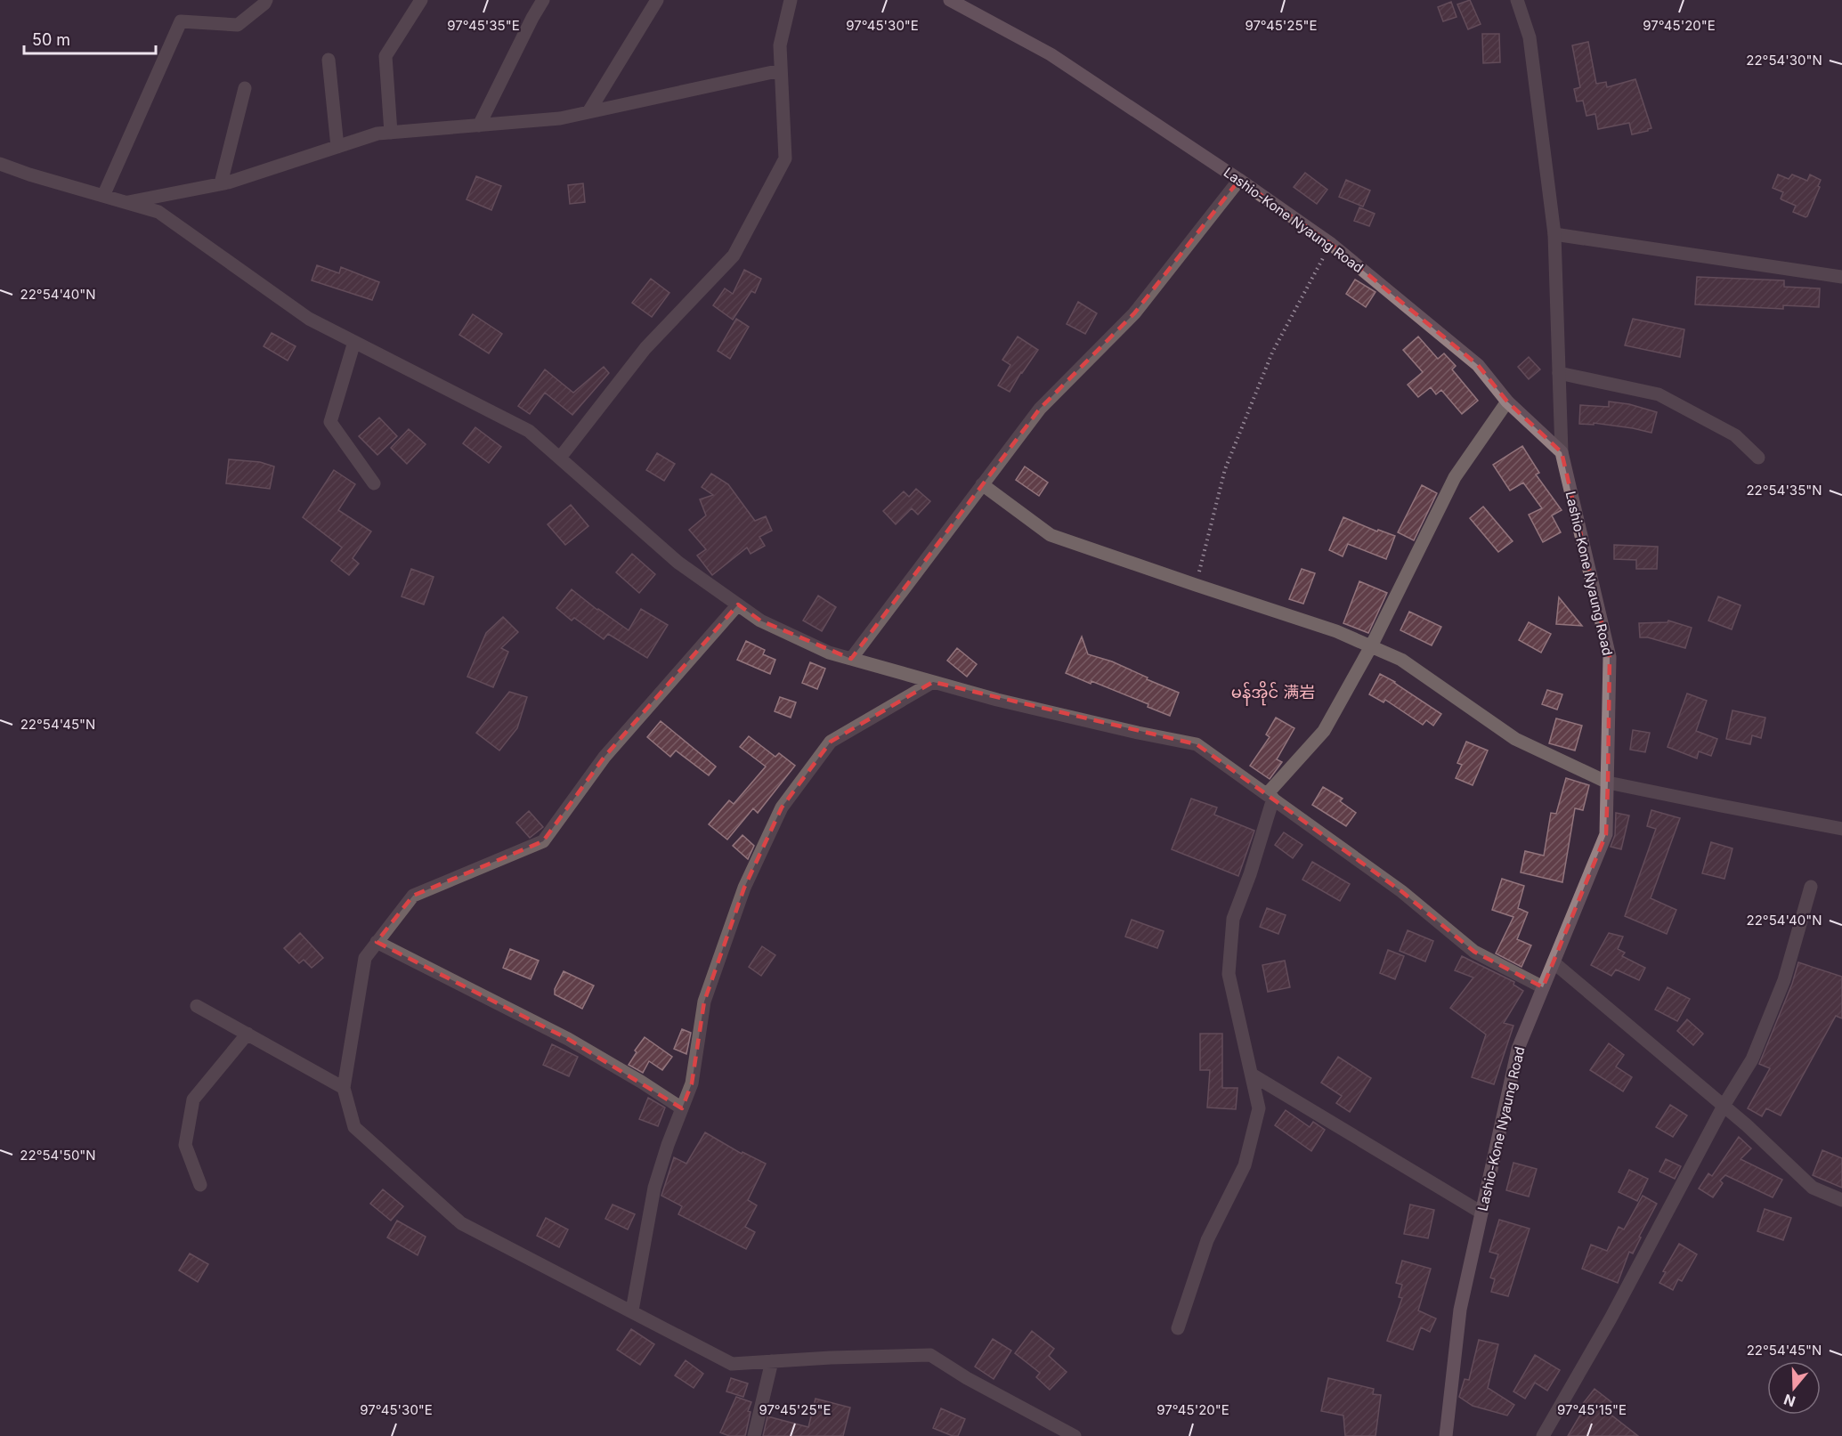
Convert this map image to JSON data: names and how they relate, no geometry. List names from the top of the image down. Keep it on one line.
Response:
{"streets":{"main road":["Lashio-Kone Nyaung Road"]},"districts":["မန်အိုင် 满岩"],"scale_bar":"50 m","north":"bottom","coordinates":["97°45'30\"E","97°45'25\"E","97°45'20\"E","97°45'35\"E","22°54'30\"N","22°54'40\"N","22°54'35\"N","22°54'45\"N","22°54'50\"N","97°45'15\"E"]}
